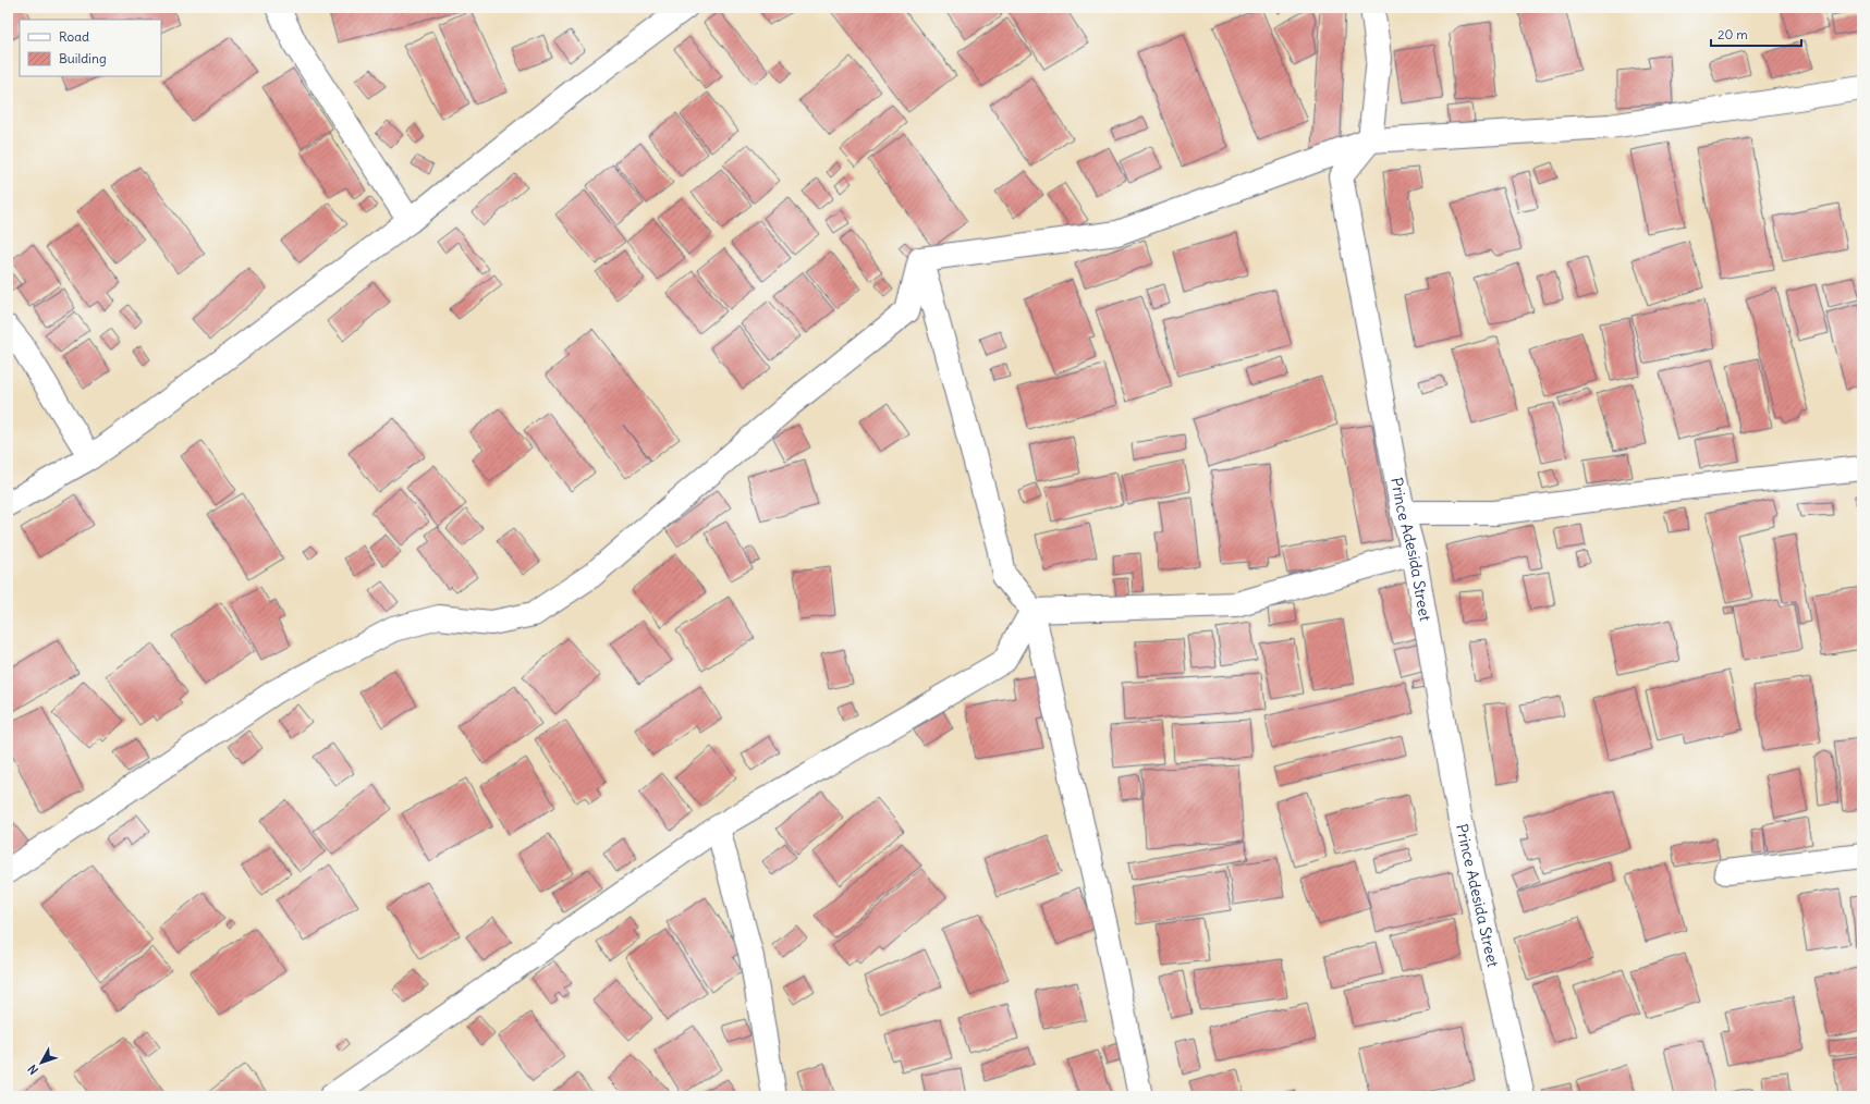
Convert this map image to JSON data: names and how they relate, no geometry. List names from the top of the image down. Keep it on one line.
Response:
{"streets":{"street":["Prince Adesida Street"]},"legend":["Road","Building"],"scale_bar":"20 m","north":"bottom left"}
